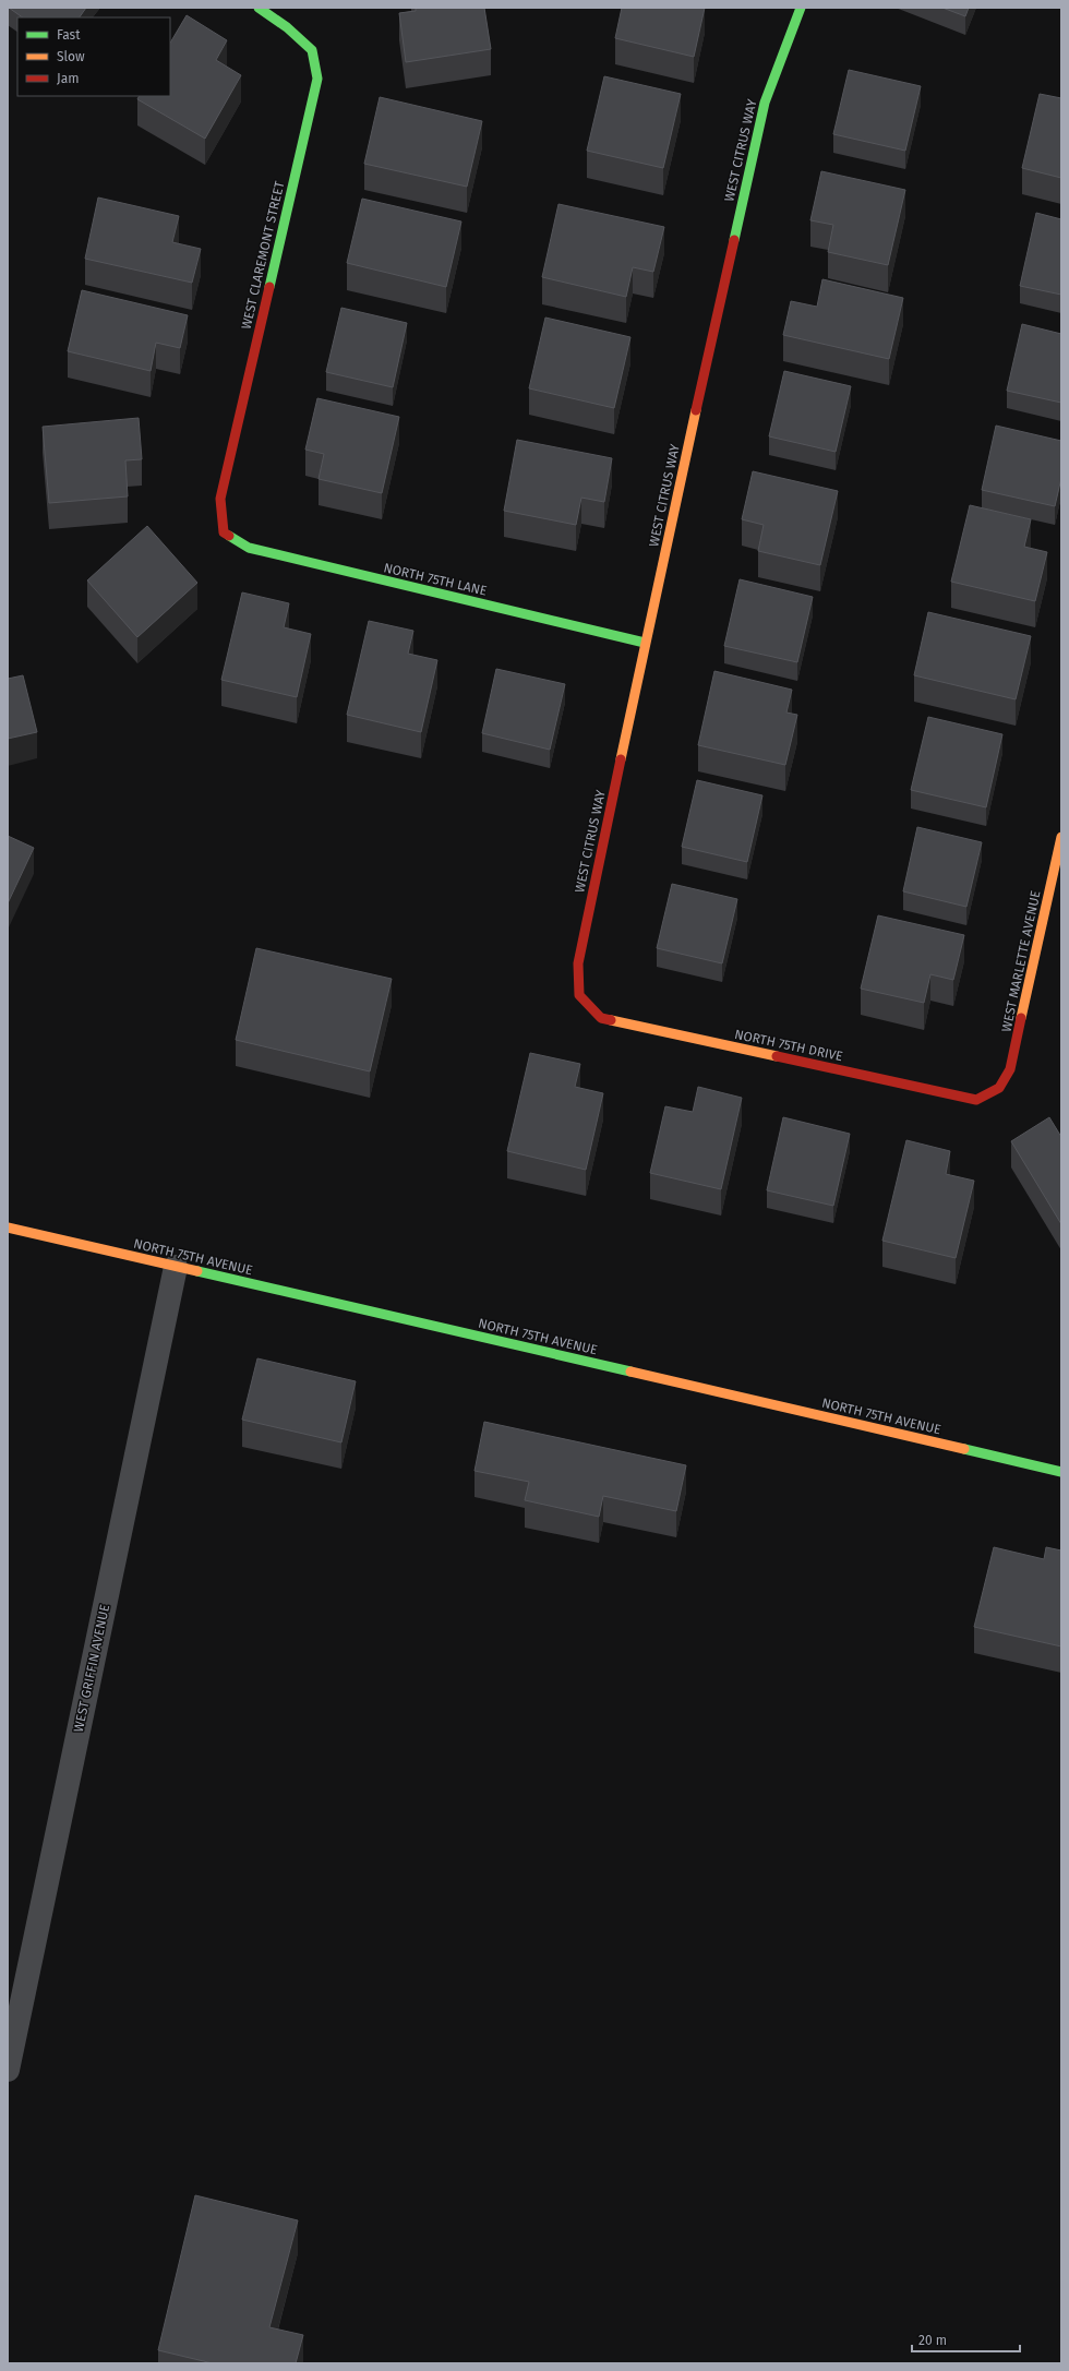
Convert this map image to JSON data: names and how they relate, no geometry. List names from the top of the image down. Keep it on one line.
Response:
{"streets":{"street":["WEST CITRUS WAY","WEST CLAREMONT STREET","NORTH 75TH LANE","WEST MARLETTE AVENUE","NORTH 75TH DRIVE","NORTH 75TH AVENUE","WEST GRIFFIN AVENUE"]},"crossings":[["WEST CITRUS WAY","NORTH 75TH LANE"],["WEST CITRUS WAY","NORTH 75TH DRIVE"],["WEST CLAREMONT STREET","NORTH 75TH LANE"],["WEST MARLETTE AVENUE","NORTH 75TH DRIVE"],["NORTH 75TH AVENUE","WEST GRIFFIN AVENUE"]],"legend":["Fast","Slow","Jam"],"scale_bar":"20 m"}
